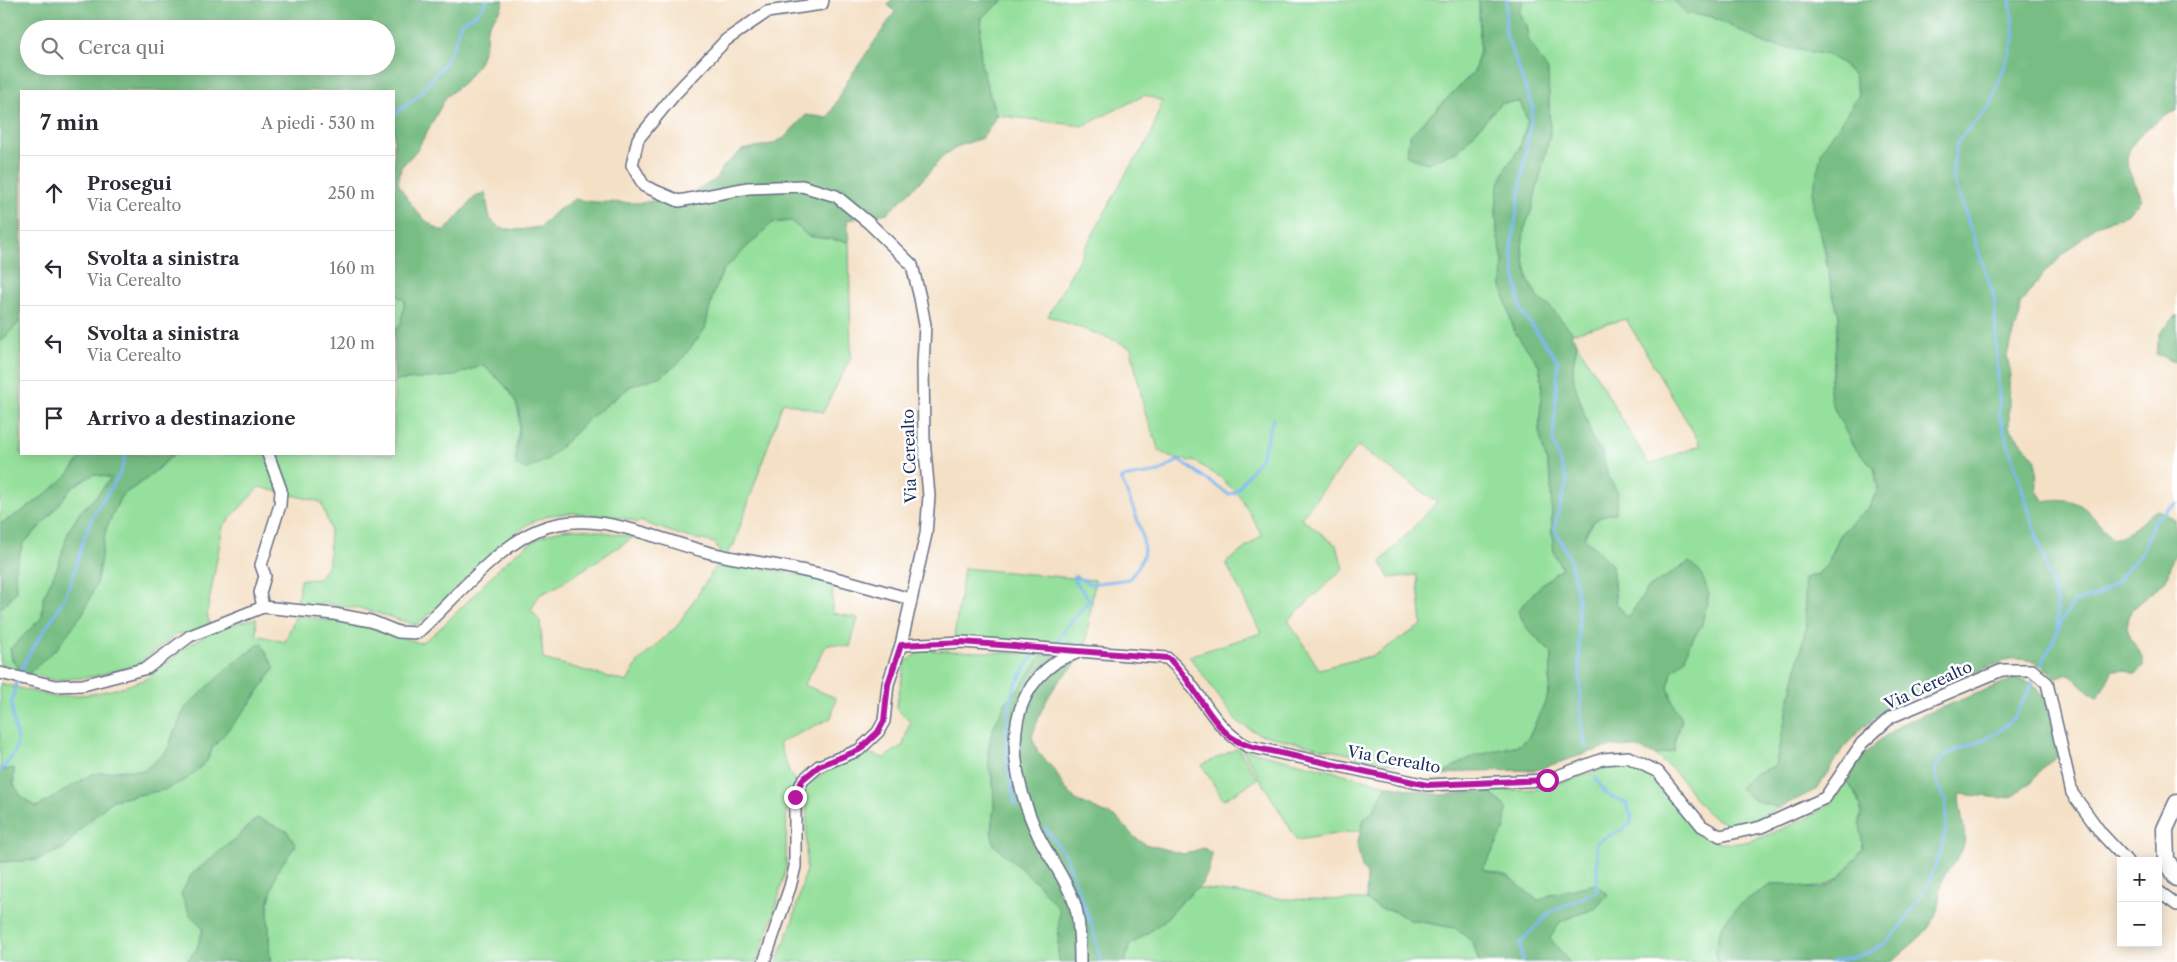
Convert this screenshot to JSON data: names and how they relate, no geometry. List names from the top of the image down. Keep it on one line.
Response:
{"streets":{"street":["Via Cerealto"]},"page":{"search":"Cerca qui","heading":["7 min","A piedi · 530 m"],"list":[["Prosegui","Via Cerealto","250 m"],["Svolta a sinistra","Via Cerealto","160 m"],["Svolta a sinistra","Via Cerealto","120 m"],"Arrivo a destinazione"],"map_buttons":["+","−"]}}
